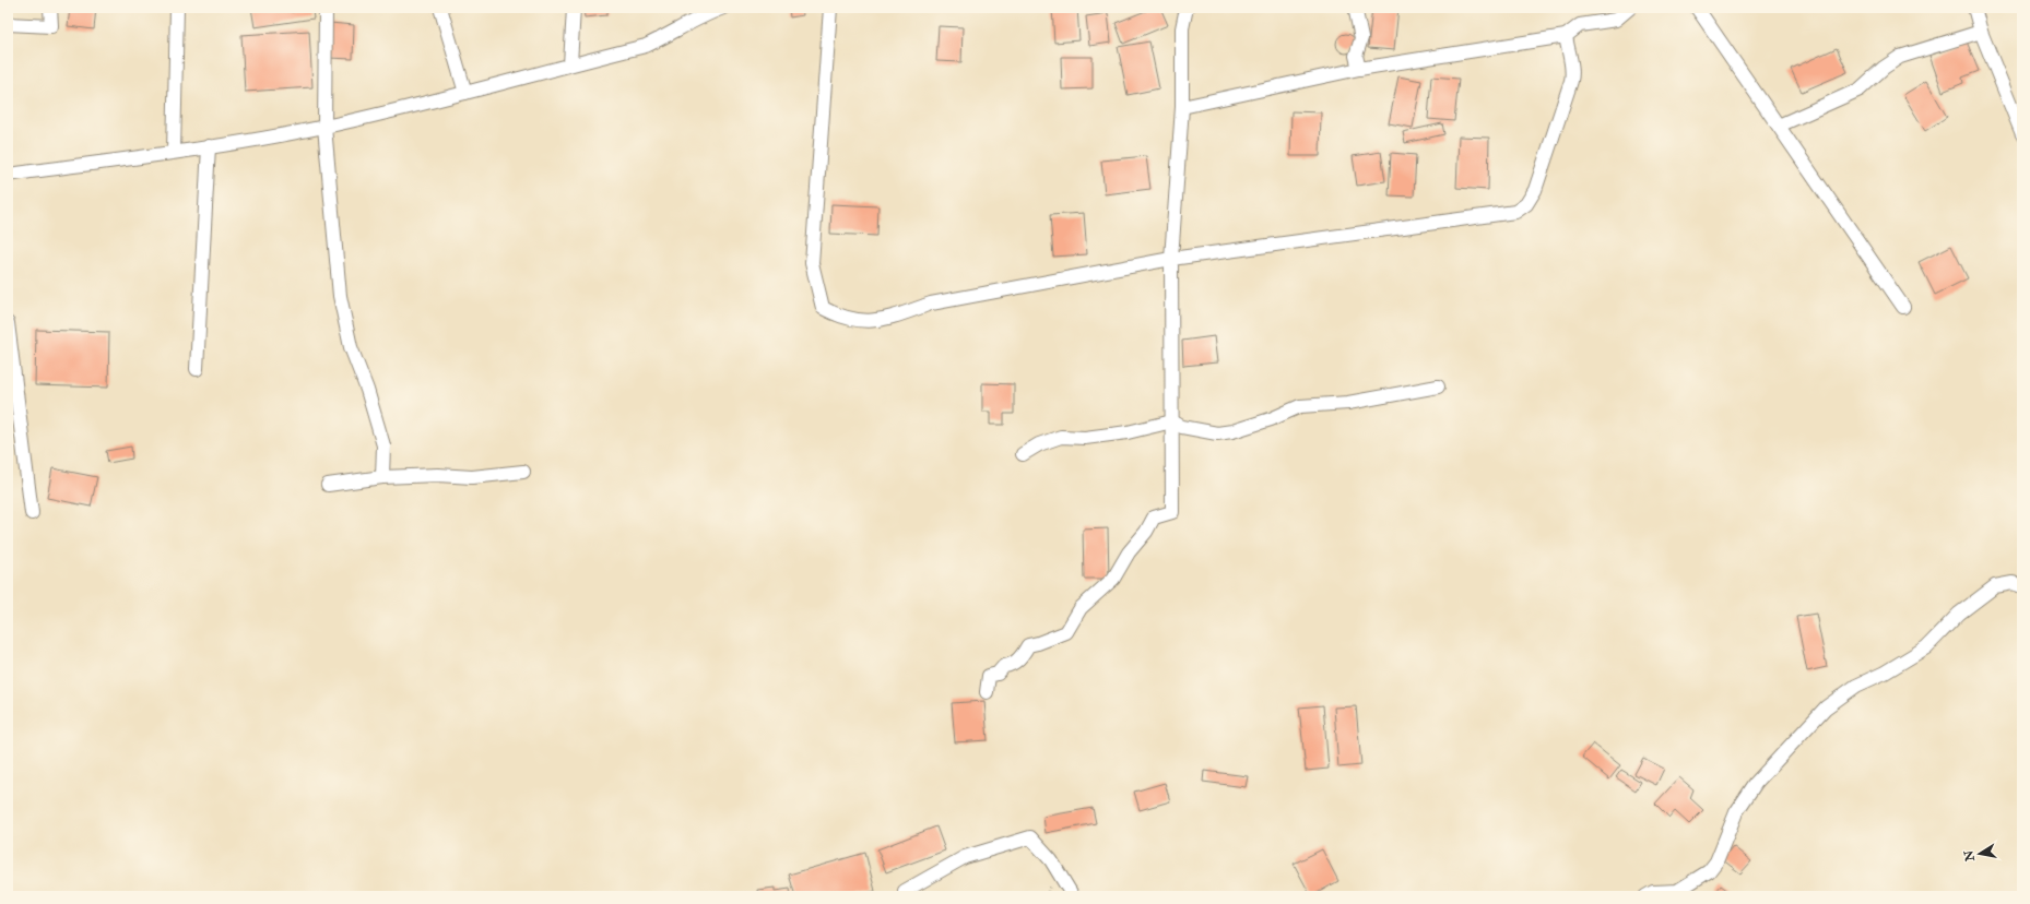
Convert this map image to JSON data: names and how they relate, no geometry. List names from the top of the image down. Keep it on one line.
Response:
{"north":"left"}
